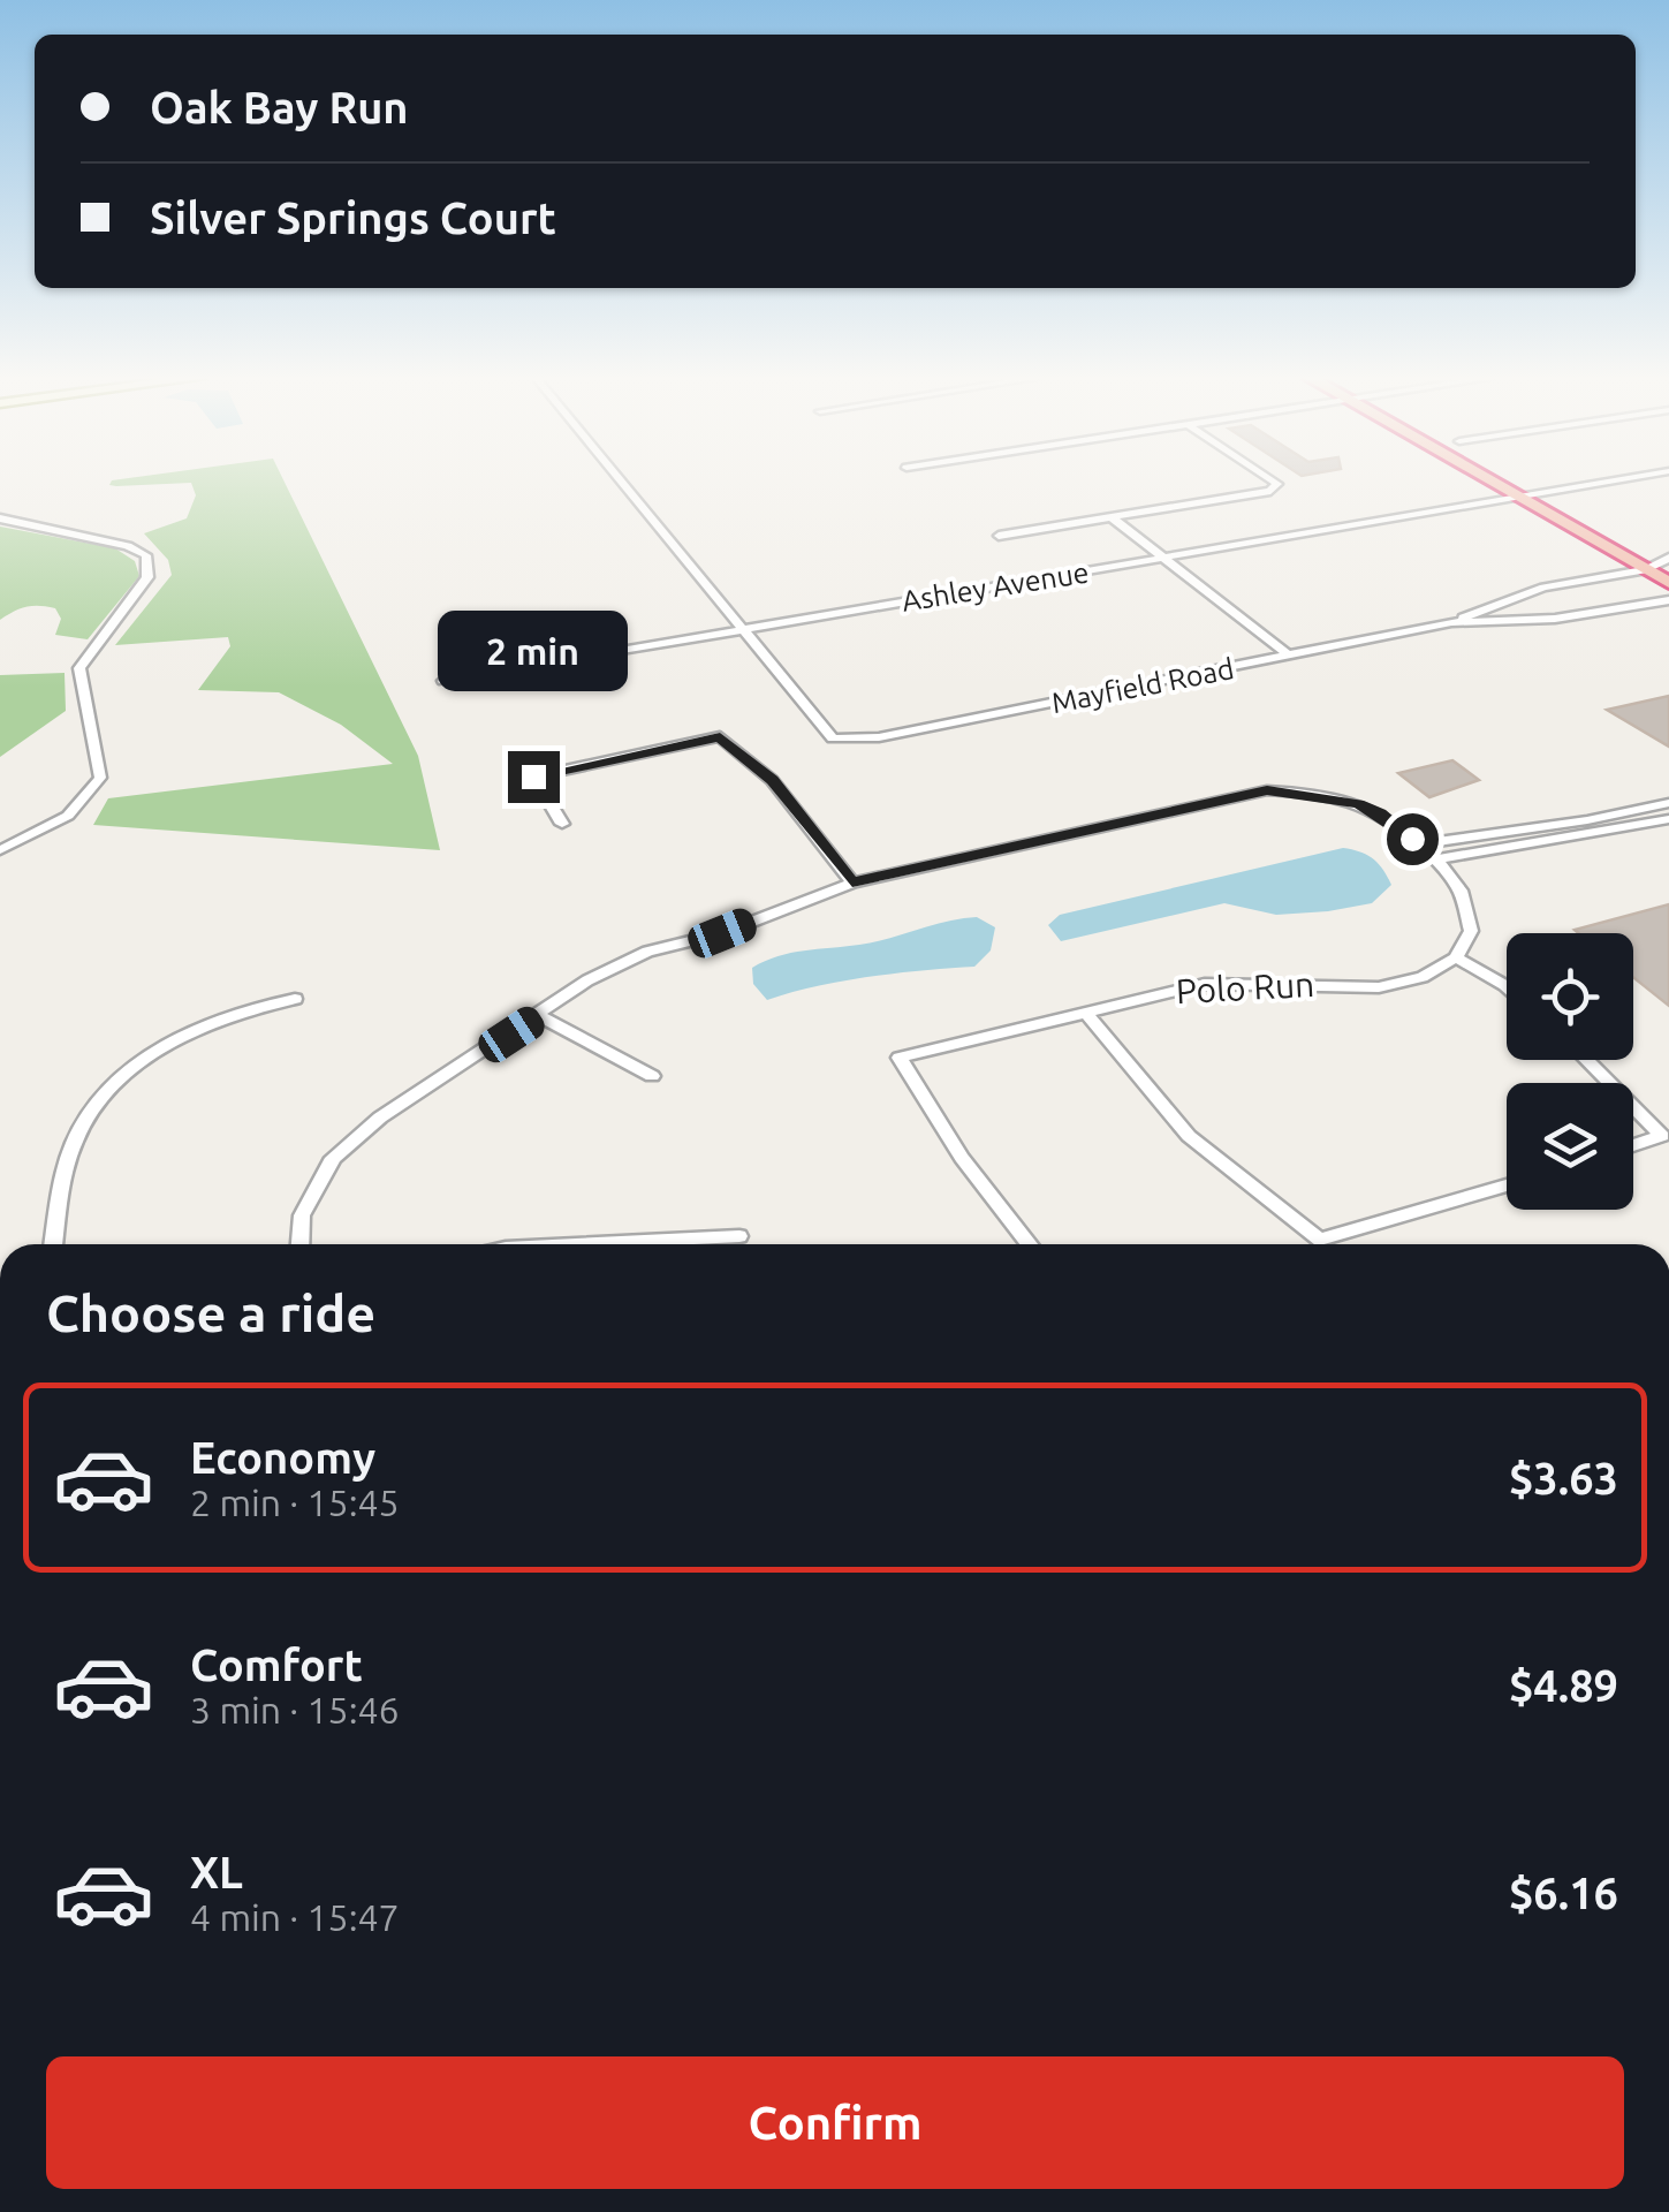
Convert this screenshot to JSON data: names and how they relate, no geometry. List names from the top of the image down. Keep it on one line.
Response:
{"streets":{"street":["Ashley Avenue","Mayfield Road","Polo Run"]},"crossings":[["Ashley Avenue","Mayfield Road"]],"page":{"banner":["Oak Bay Run","Silver Springs Court"],"bubble":"2 min","heading":"Choose a ride","list":[{"name":"Economy","note":"2 min · 15:45","value":"$3.63"},{"name":"Comfort","note":"3 min · 15:46","value":"$4.89"},{"name":"XL","note":"4 min · 15:47","value":"$6.16"}],"buttons":"Confirm"}}
